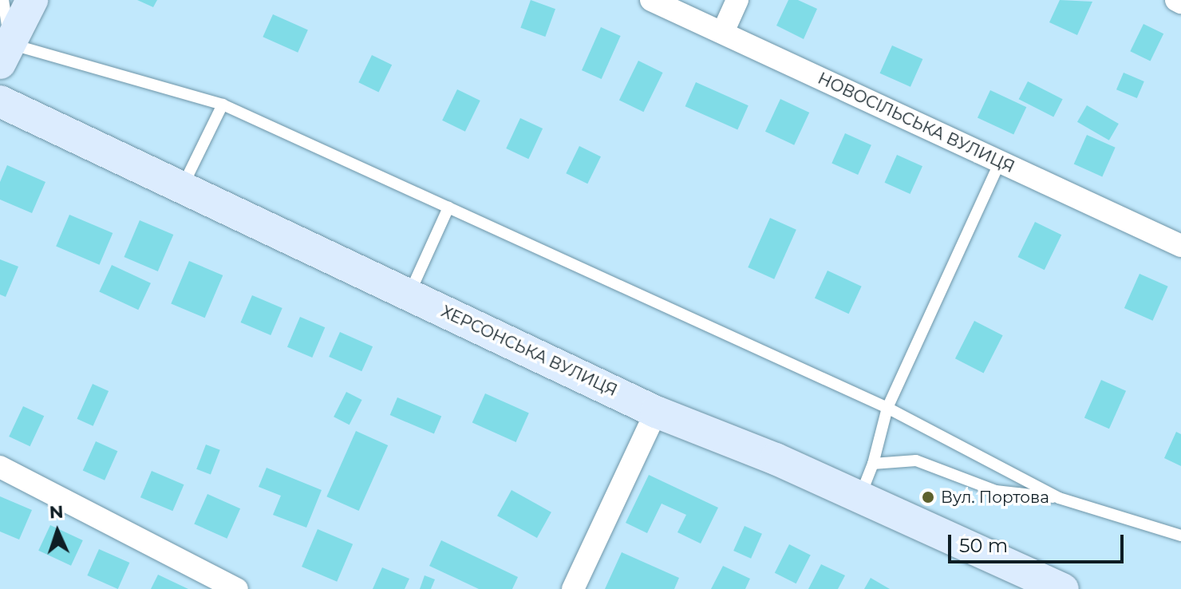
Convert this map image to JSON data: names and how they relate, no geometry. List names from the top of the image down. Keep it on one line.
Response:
{"streets":{"main road":["ХЕРСОНСЬКА ВУЛИЦЯ"],"street":["НОВОСІЛЬСЬКА ВУЛИЦЯ"]},"places":["Вул. Портова"],"scale_bar":"50 m","north":"top"}
